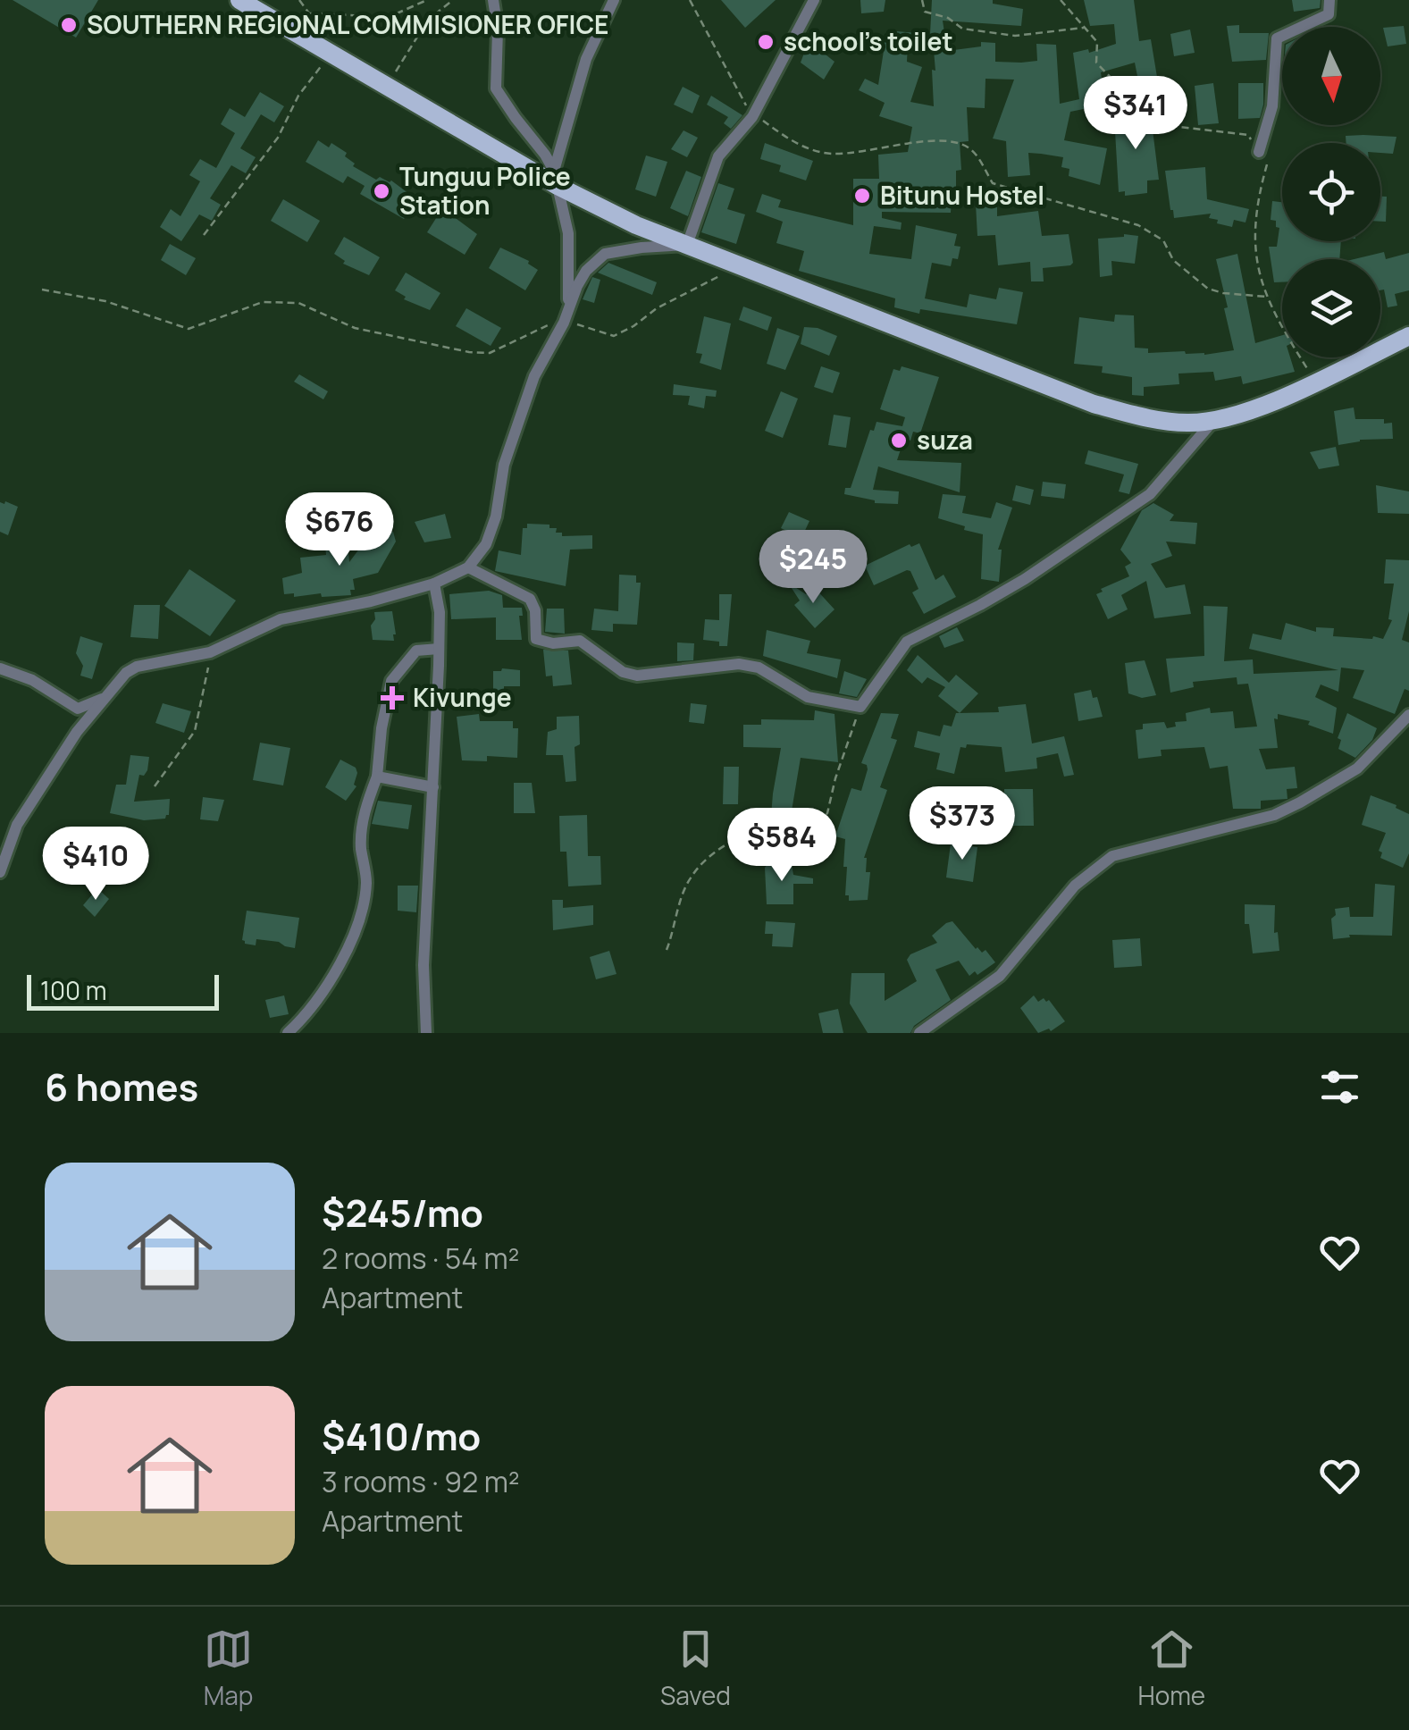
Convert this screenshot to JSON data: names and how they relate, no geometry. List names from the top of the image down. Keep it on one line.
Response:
{"places":{"other":["SOUTHERN REGIONAL COMMISIONER OFICE","school's toilet","Tunguu Police Station","Bitunu Hostel","suza"],"health":["Kivunge"]},"scale_bar":"100 m","north":"bottom","page":{"price":["$341","$676","$245","$373","$584","$410"],"scale":"100 m","heading":"6 homes","list":[{"name":"$245/mo","note":"2 rooms · 54 m² · Apartment"},{"name":"$410/mo","note":"3 rooms · 92 m² · Apartment"}],"tabs":["Map","Saved","Home"]}}
